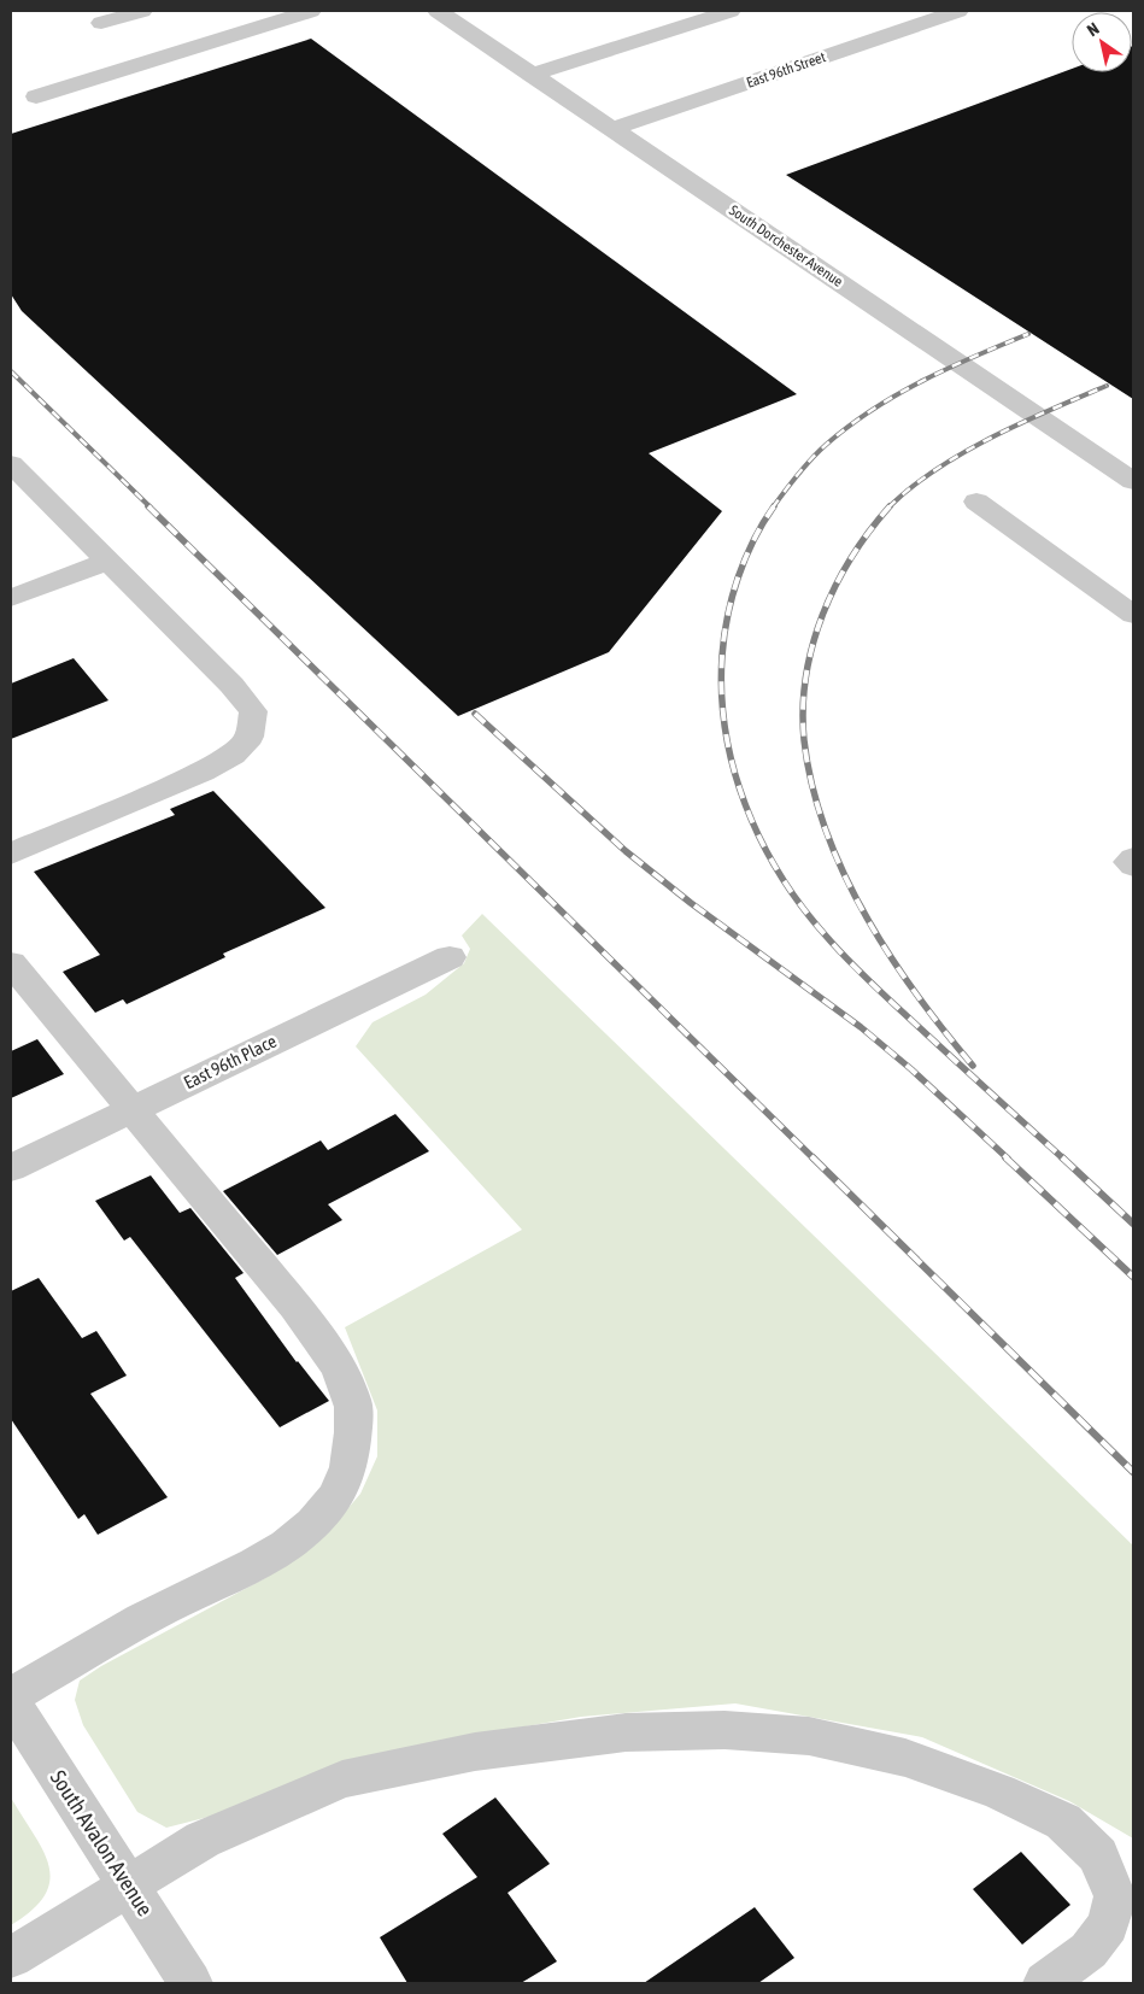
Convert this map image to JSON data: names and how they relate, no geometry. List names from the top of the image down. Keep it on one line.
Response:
{"streets":{"street":["East 96th Street","South Dorchester Avenue","East 96th Place","South Avalon Avenue"]},"crossings":[["East 96th Street","South Dorchester Avenue"]],"north":"top left"}
